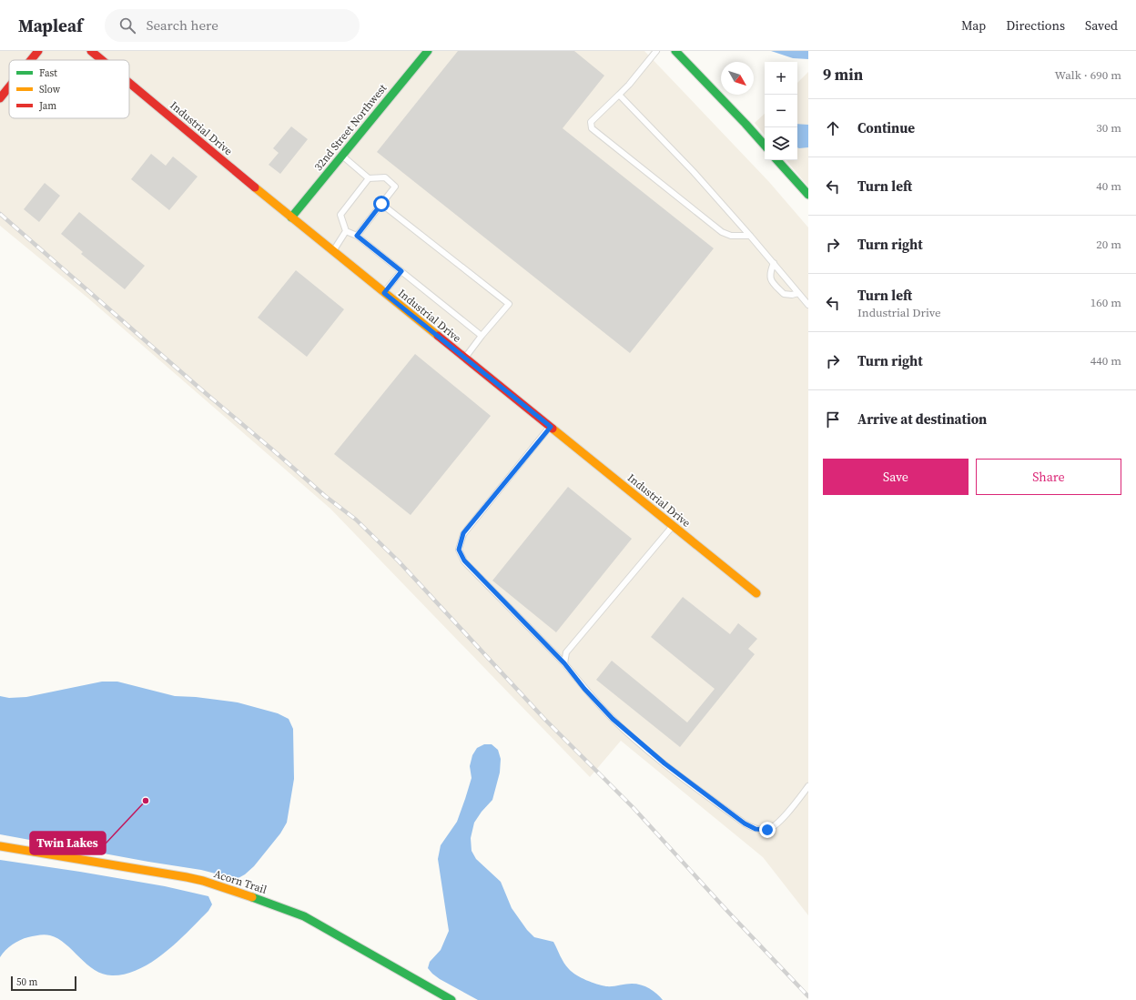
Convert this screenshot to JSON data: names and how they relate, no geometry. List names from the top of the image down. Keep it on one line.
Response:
{"streets":{"street":["32nd Street Northwest","Industrial Drive","Acorn Trail"]},"crossings":[["32nd Street Northwest","Industrial Drive"]],"places":["Twin Lakes"],"legend":["Fast","Slow","Jam"],"scale_bar":"50 m","north":"bottom right","page":{"header":"Mapleaf","search":"Search here","nav":["Map","Directions","Saved"],"heading":["9 min","Walk · 690 m"],"map_buttons":["+","−"],"list":[["Continue","30 m"],["Turn left","40 m"],["Turn right","20 m"],["Turn left","Industrial Drive","160 m"],["Turn right","440 m"],"Arrive at destination"],"buttons":["Save","Share"],"scale":"50 m"}}
